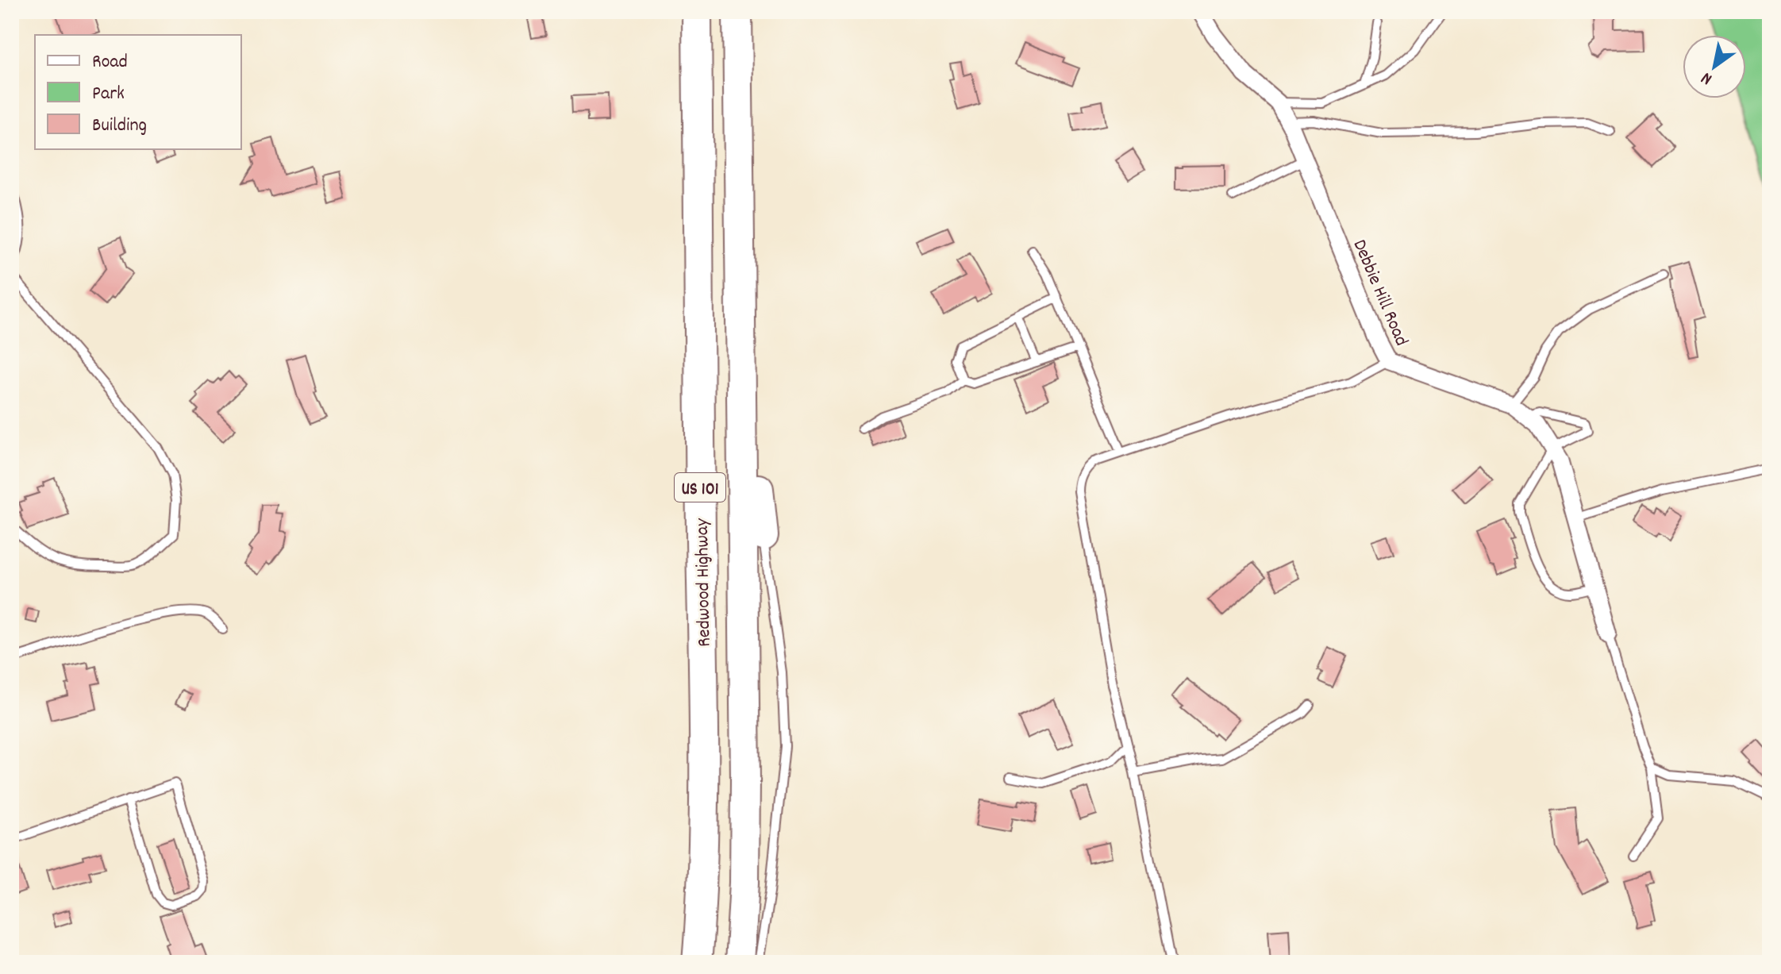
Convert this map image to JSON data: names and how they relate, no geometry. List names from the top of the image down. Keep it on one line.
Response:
{"streets":{"highway":["US 101","Redwood Highway"],"street":["Debbie Hill Road"]},"legend":["Road","Park","Building"],"north":"bottom left"}
